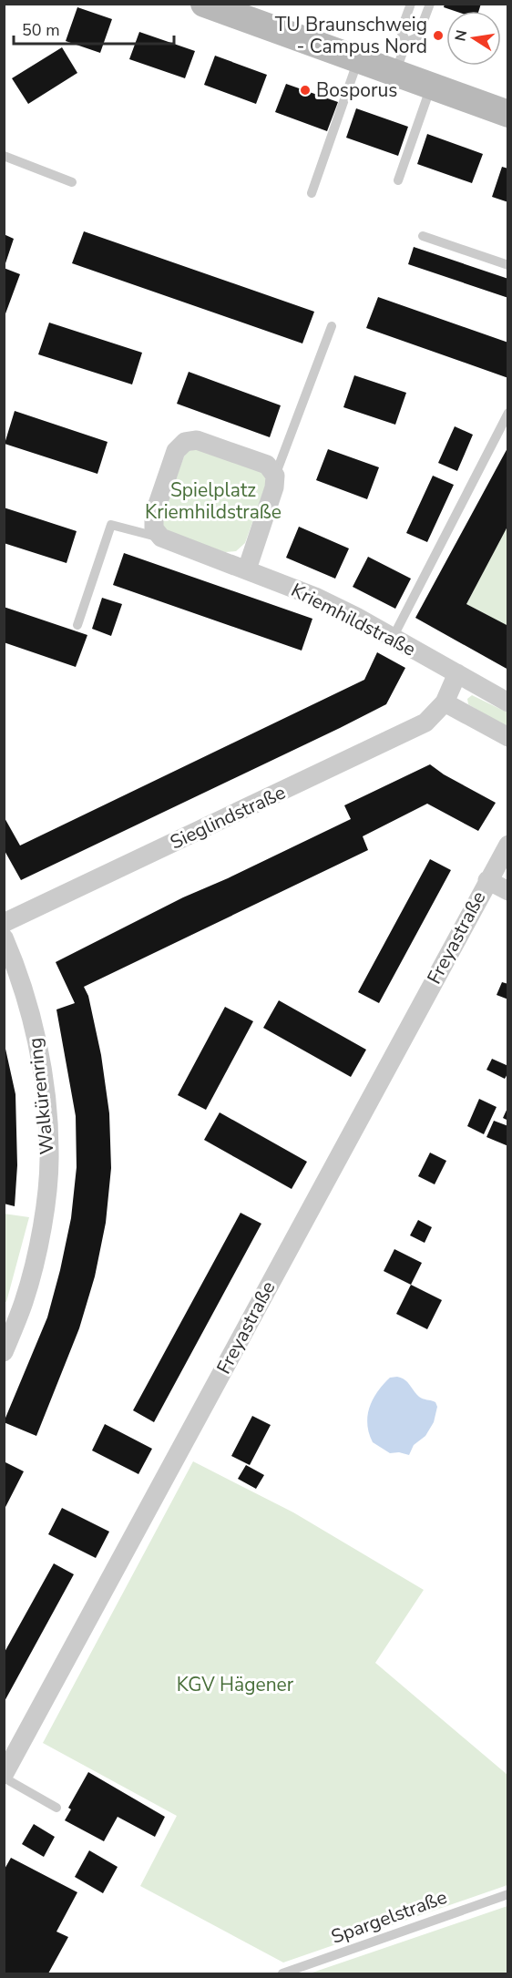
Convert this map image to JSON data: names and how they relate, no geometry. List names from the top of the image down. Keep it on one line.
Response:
{"streets":{"street":["Kriemhildstraße","Sieglindstraße","Freyastraße","Walkürenring"],"lane":["Spargelstraße"]},"parks":["Spielplatz Kriemhildstraße","KGV Hägener"],"places":["TU Braunschweig - Campus Nord","Bosporus"],"scale_bar":"50 m","north":"left"}
